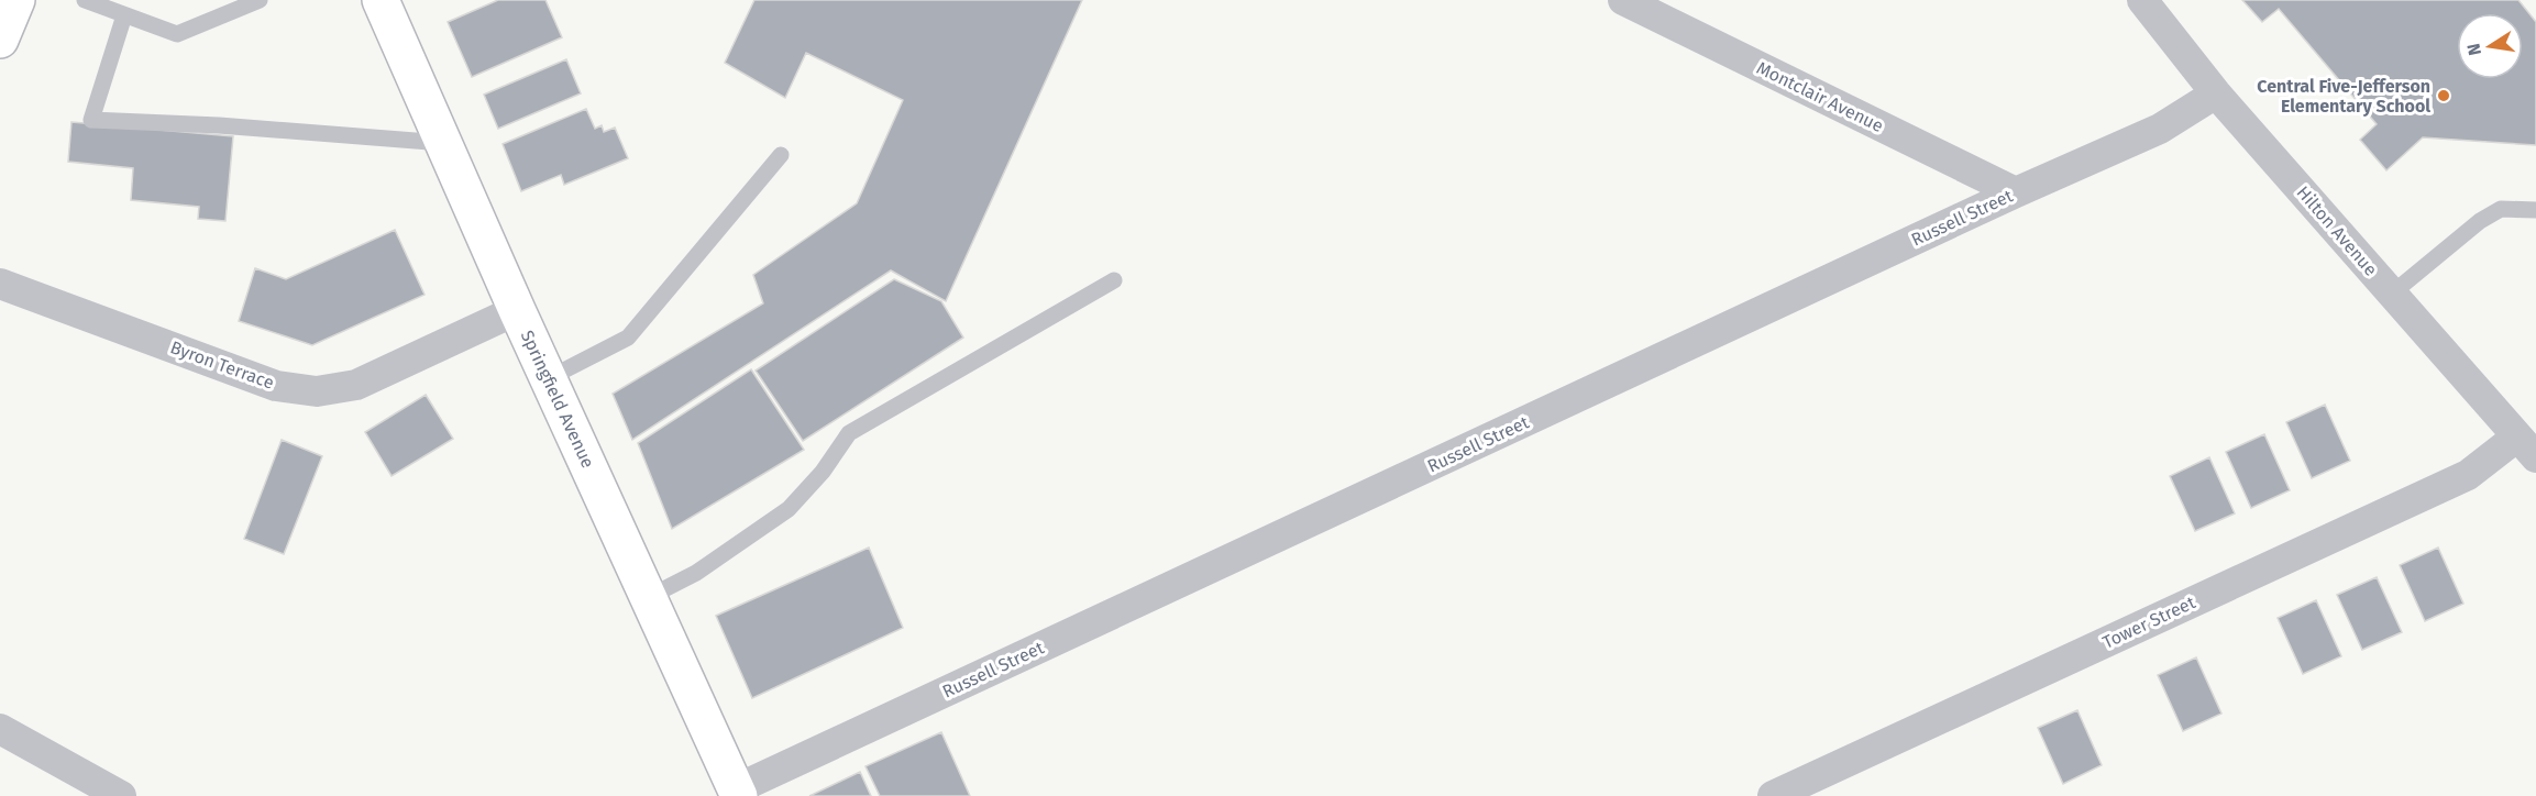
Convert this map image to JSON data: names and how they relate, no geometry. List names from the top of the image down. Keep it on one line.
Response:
{"streets":{"main road":["Springfield Avenue"],"street":["Montclair Avenue","Russell Street","Hilton Avenue","Byron Terrace","Tower Street"]},"crossings":[["Montclair Avenue","Russell Street"],["Russell Street","Hilton Avenue"],["Russell Street","Springfield Avenue"],["Hilton Avenue","Tower Street"],["Byron Terrace","Springfield Avenue"]],"places":["Central Five-Jefferson Elementary School"],"north":"left"}
